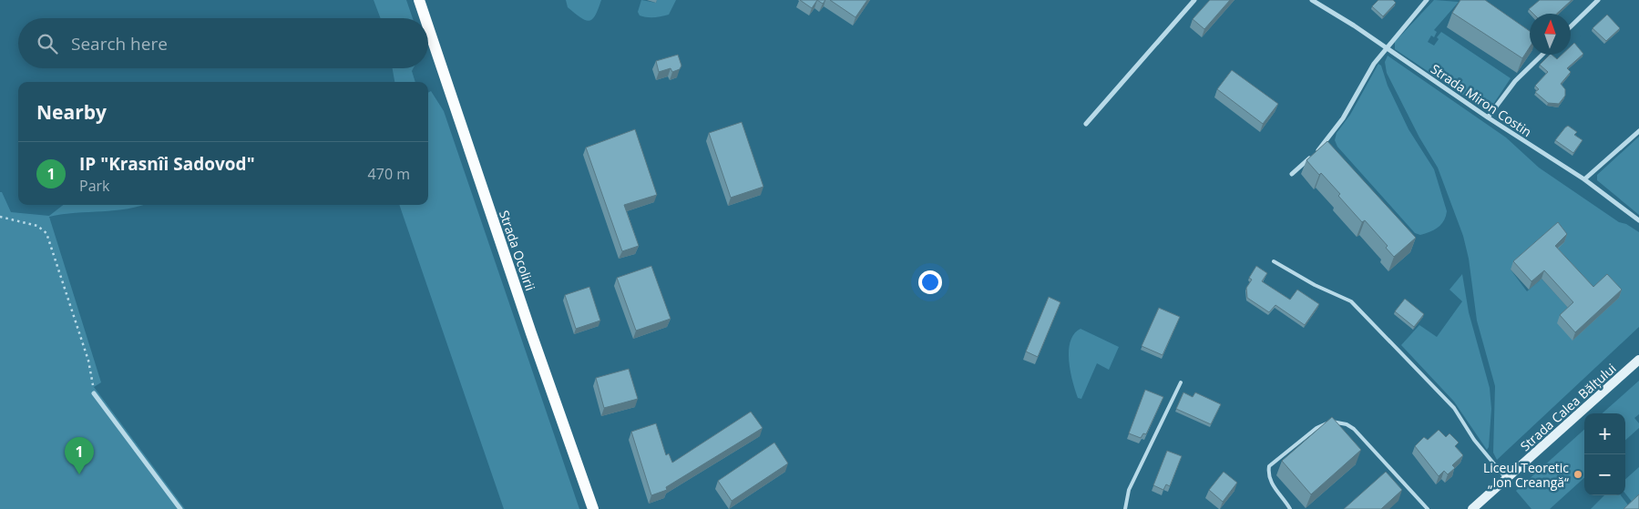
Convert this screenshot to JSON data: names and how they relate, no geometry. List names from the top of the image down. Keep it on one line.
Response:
{"streets":{"main road":["Strada Ocolirii","Strada Calea Bălțului"],"street":["Strada Miron Costin"]},"places":["Liceul Teoretic „Ion Creangă“"],"north":"top","page":{"search":"Search here","heading":"Nearby","list":[{"mark":"1","name":"IP \"Krasnîi Sadovod\"","note":"Park","value":"470 m"}],"map_buttons":["+","−"],"pins":"1"}}
